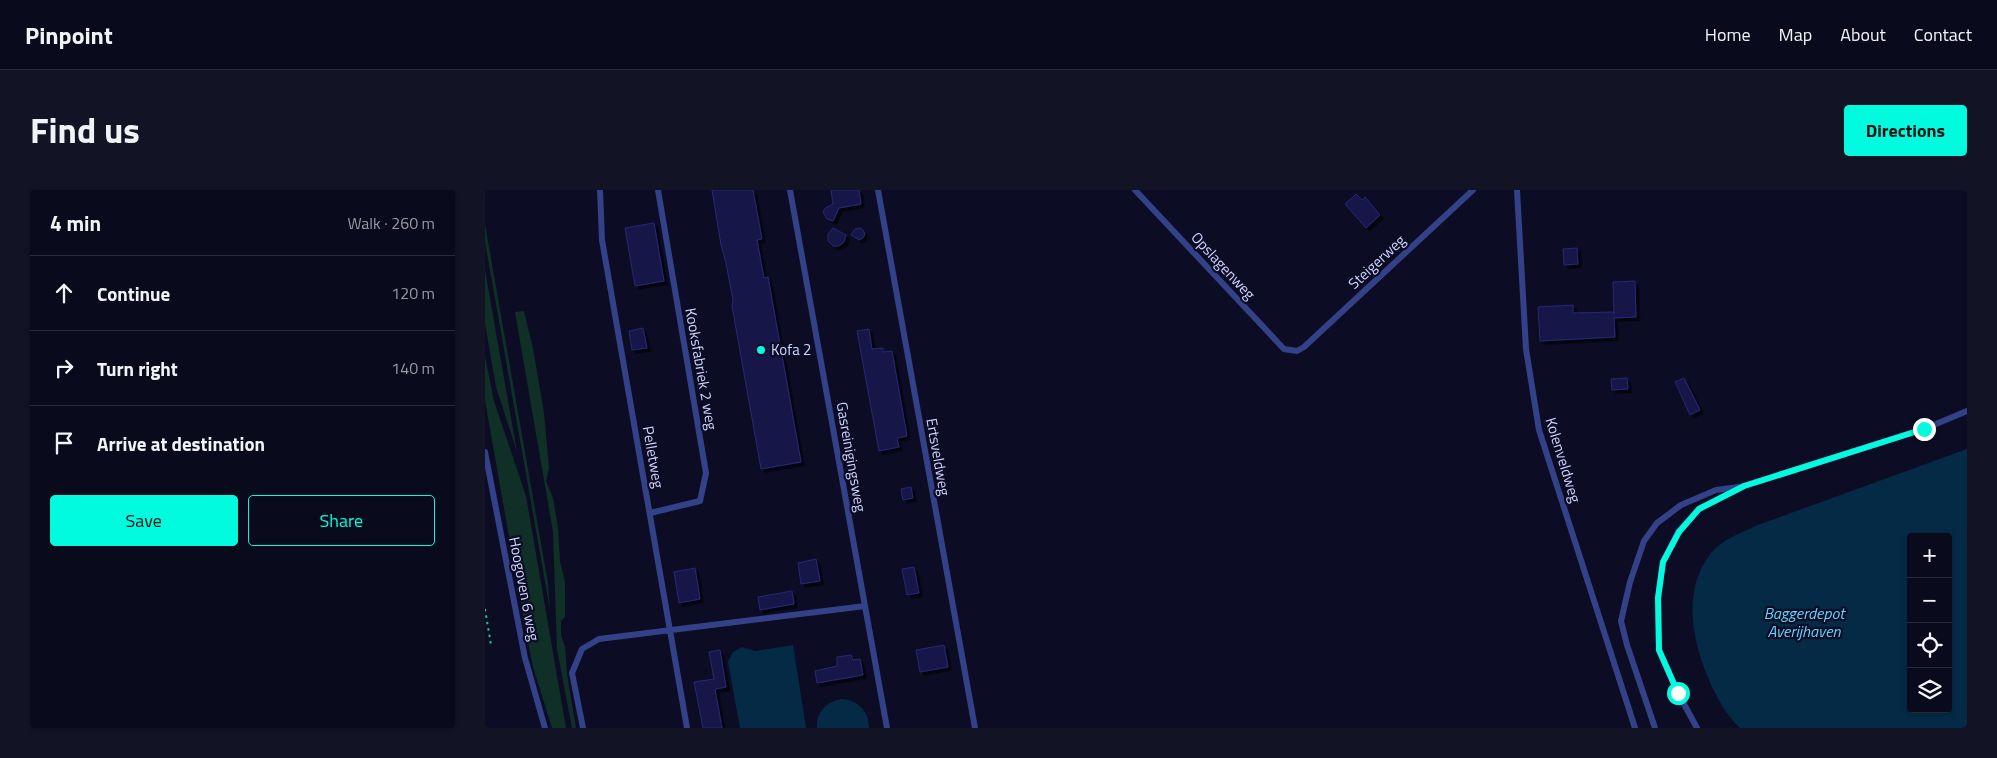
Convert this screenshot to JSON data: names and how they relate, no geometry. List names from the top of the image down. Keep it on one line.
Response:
{"streets":{"lane":["Steigerweg","Opslagenweg","Kooksfabriek 2 weg","Pelletweg","Gasreinigingsweg","Ertsveldweg","Kolenveldweg","Hoogoven 6 weg"]},"crossings":[["Steigerweg","Opslagenweg"],["Kooksfabriek 2 weg","Pelletweg"]],"water":["Baggerdepot Averijhaven"],"places":["Kofa 2"],"page":{"header":"Pinpoint","nav":["Home","Map","About","Contact"],"title":"Find us","buttons":["Directions",["Save","Share"]],"heading":["4 min","Walk · 260 m"],"list":[["Continue","120 m"],["Turn right","140 m"],"Arrive at destination"],"map_buttons":["+","−"]}}
